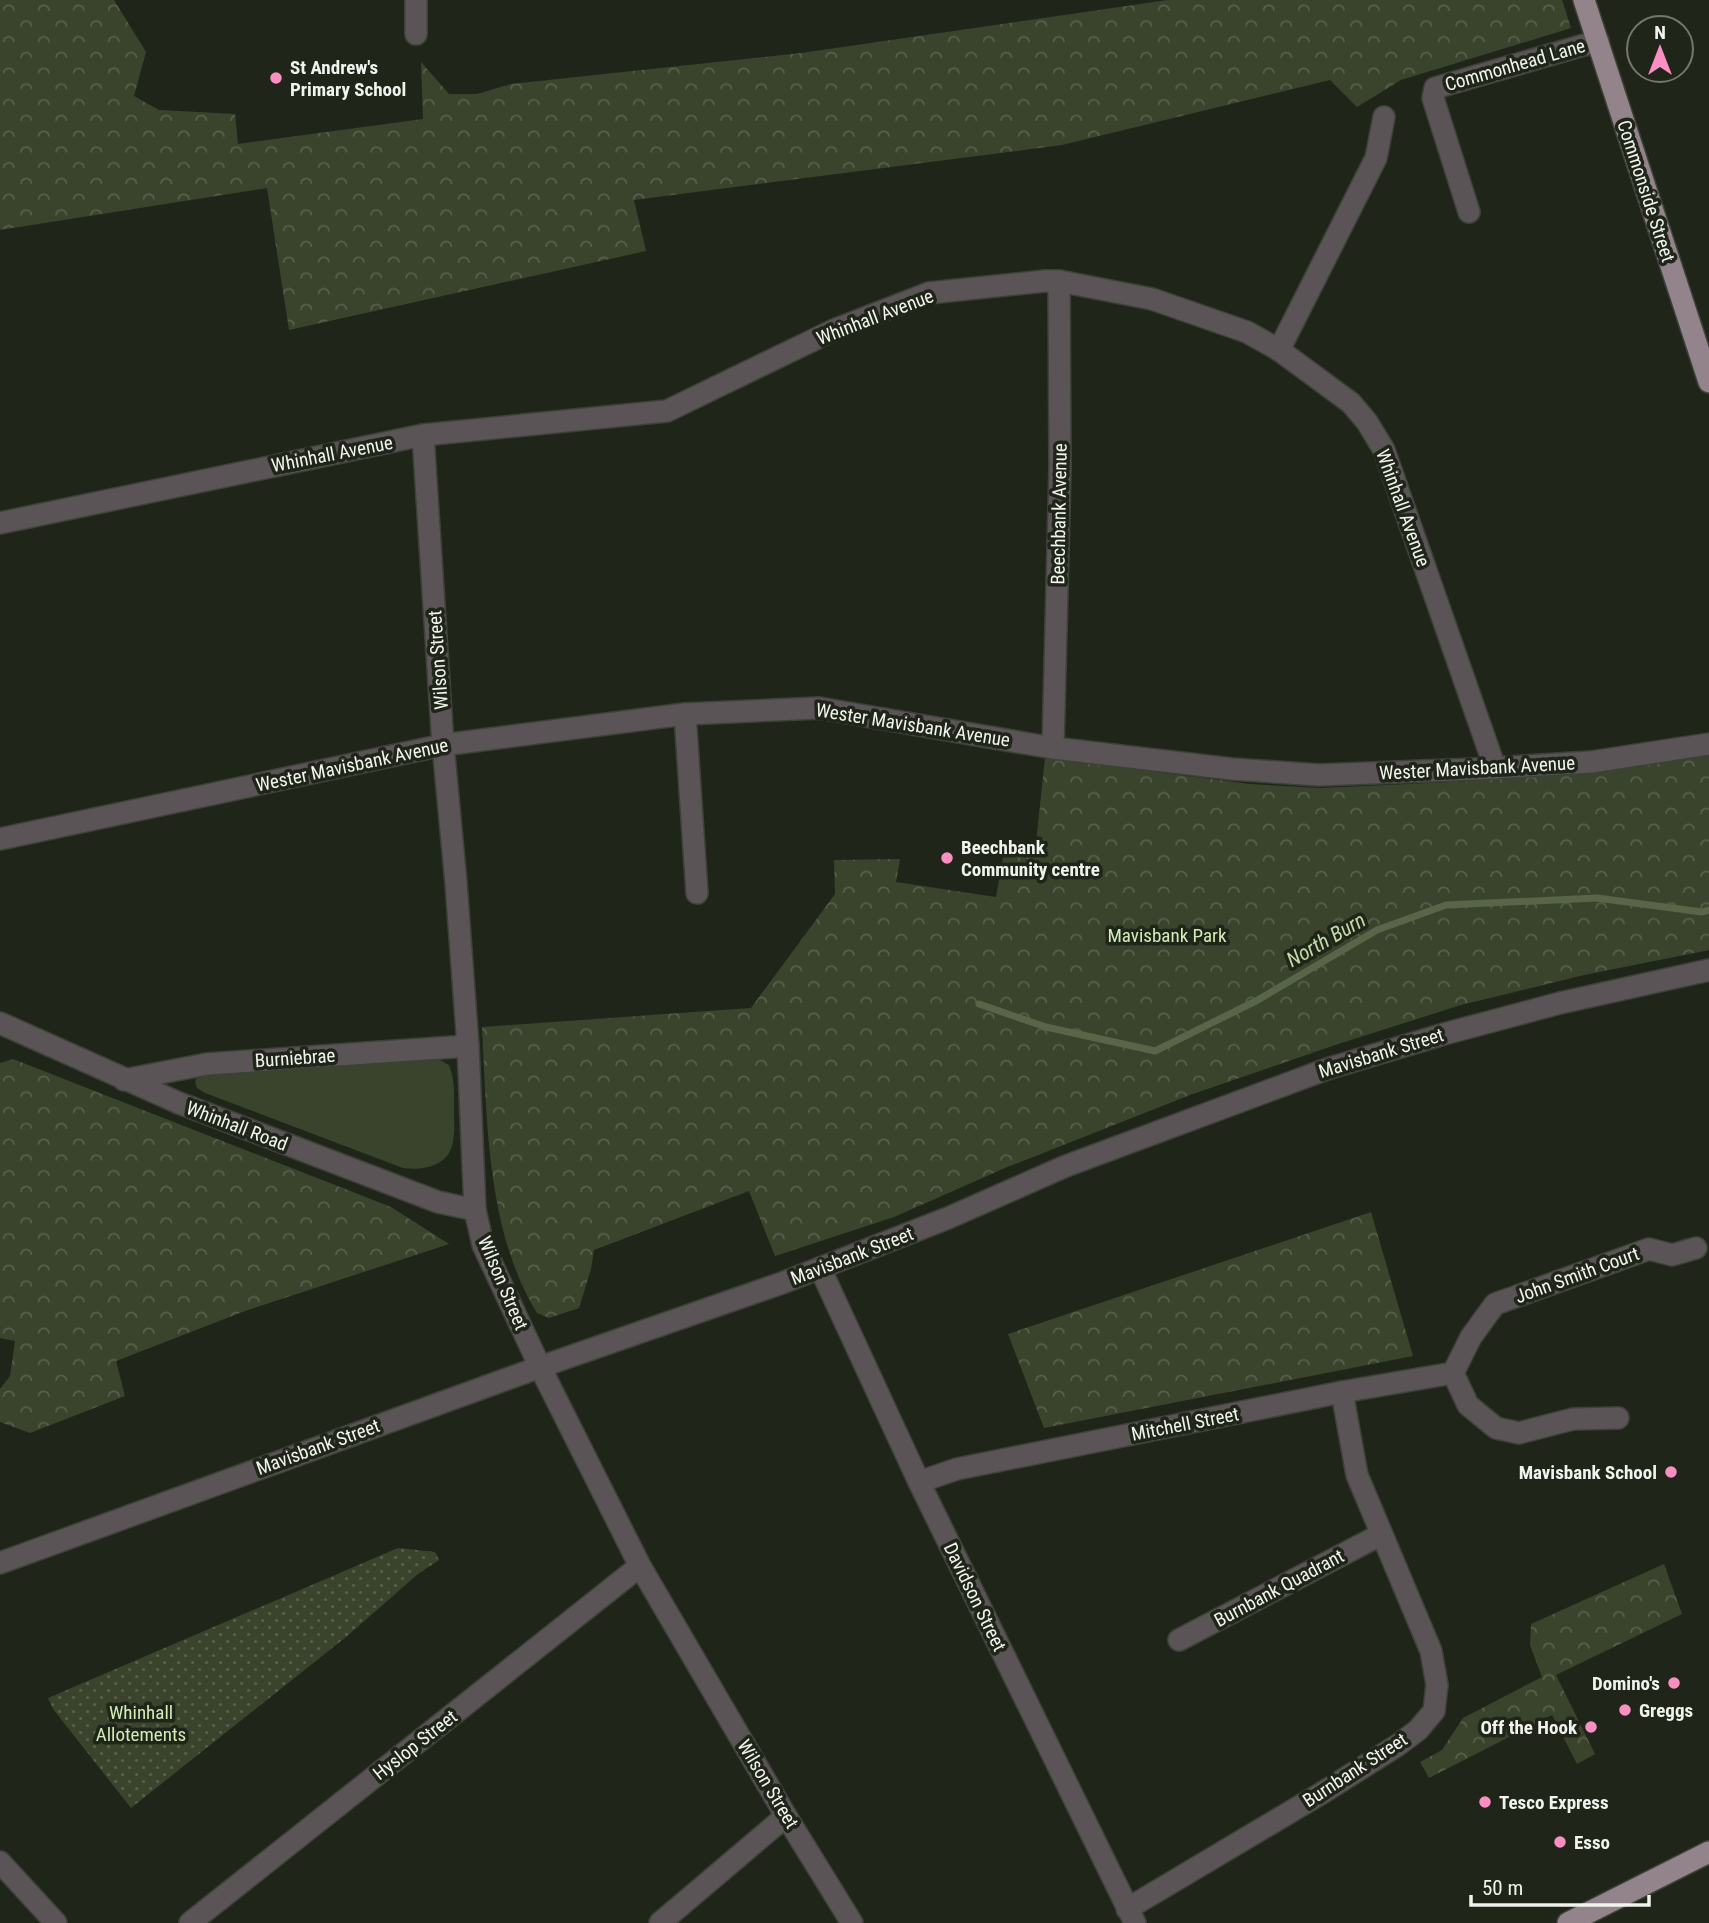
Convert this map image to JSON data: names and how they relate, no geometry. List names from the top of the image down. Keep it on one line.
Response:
{"streets":{"main road":["Commonside Street"],"street":["Commonhead Lane","Whinhall Avenue","Beechbank Avenue","Wilson Street","Wester Mavisbank Avenue","Mavisbank Street","Burniebrae","Whinhall Road","John Smith Court","Mitchell Street","Burnbank Quadrant","Davidson Street","Hyslop Street","Burnbank Street"]},"crossings":[["Commonhead Lane","Commonside Street"],["Whinhall Avenue","Beechbank Avenue"],["Whinhall Avenue","Wilson Street"],["Whinhall Avenue","Wester Mavisbank Avenue"],["Beechbank Avenue","Wester Mavisbank Avenue"],["Wilson Street","Wester Mavisbank Avenue"],["Wilson Street","Mavisbank Street"],["Wilson Street","Burniebrae"],["Wilson Street","Whinhall Road"],["Wilson Street","Hyslop Street"],["Mavisbank Street","Davidson Street"],["Burniebrae","Whinhall Road"],["John Smith Court","Mitchell Street"],["Mitchell Street","Davidson Street"],["Mitchell Street","Burnbank Street"],["Burnbank Quadrant","Burnbank Street"],["Davidson Street","Burnbank Street"]],"water":["North Burn"],"parks":["Mavisbank Park","Whinhall Allotements"],"places":["St Andrew's Primary School","Beechbank Community centre","Mavisbank School","Domino's","Greggs","Off the Hook","Tesco Express","Esso"],"scale_bar":"50 m","north":"top"}
